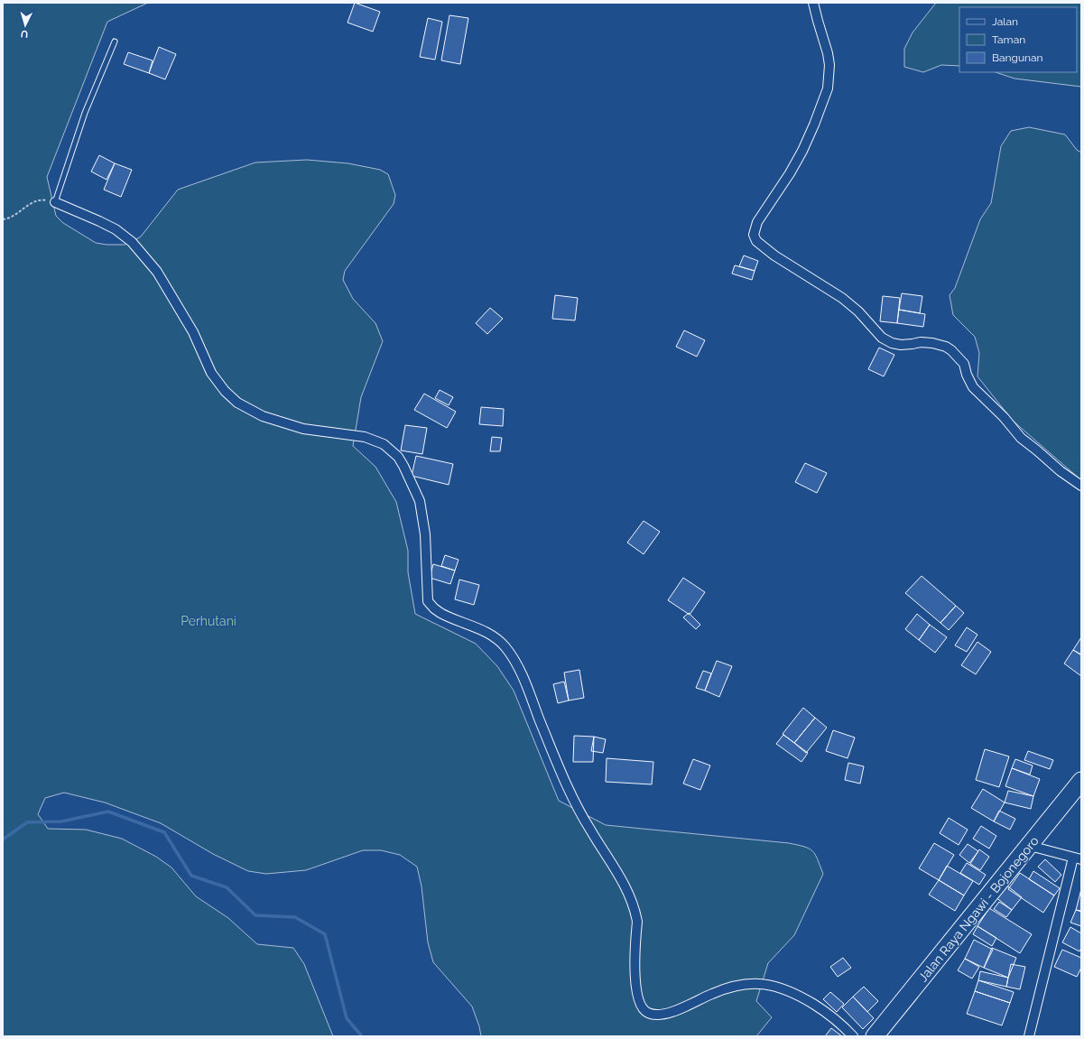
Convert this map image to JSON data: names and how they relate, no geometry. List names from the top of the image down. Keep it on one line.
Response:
{"streets":{"highway":["Jalan Raya Ngawi - Bojonegoro"]},"parks":["Perhutani"],"legend":["Jalan","Taman","Bangunan"],"north":"bottom"}
